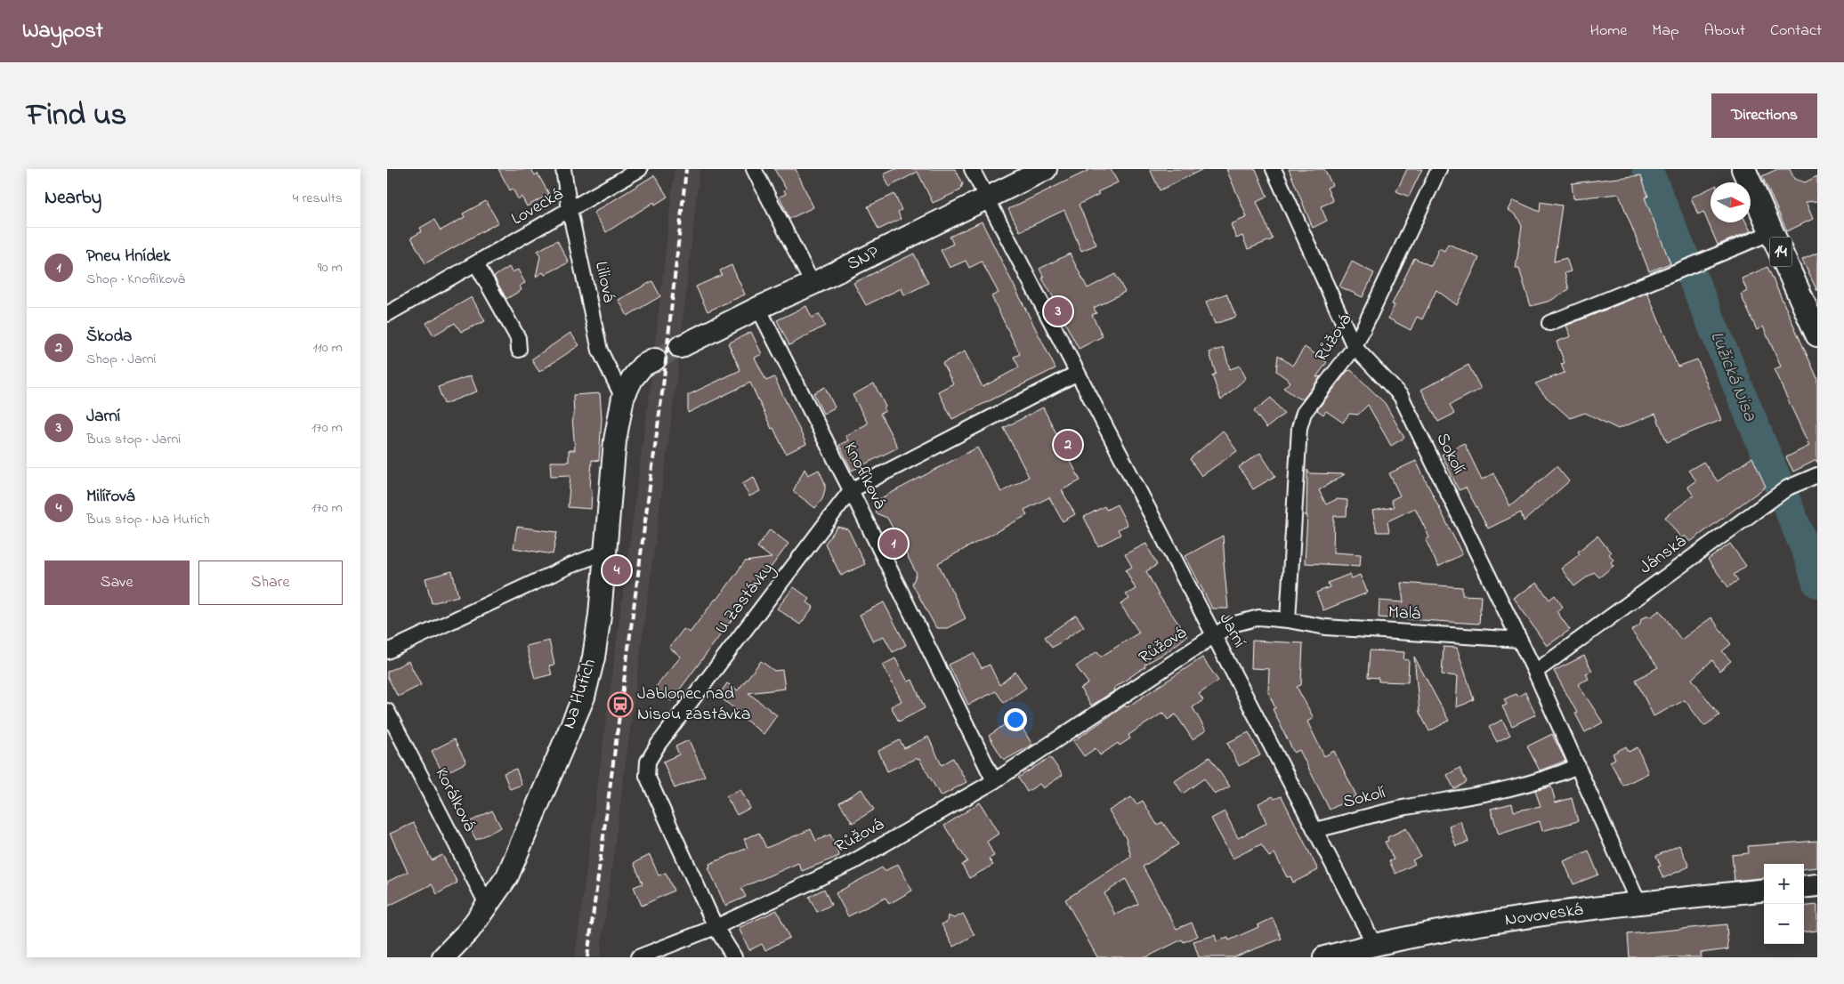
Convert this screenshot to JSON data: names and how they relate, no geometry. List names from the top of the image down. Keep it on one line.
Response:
{"streets":{"main road":["14"],"street":["Lovecká","SNP","Liliová","Růžová","Sokolí","Knoflíková","Jánská","U Zastávky","Malá","Jarní","Na Hutích","Korálková","Novoveská"]},"crossings":[["Lovecká","Liliová"],["SNP","Knoflíková"],["SNP","Jarní"],["Liliová","Na Hutích"],["Růžová","Sokolí"],["Růžová","Knoflíková"],["Růžová","U Zastávky"],["Růžová","Malá"],["Růžová","Jarní"],["Sokolí","Jánská"],["Sokolí","Malá"],["Sokolí","Jarní"],["Sokolí","Novoveská"],["Knoflíková","U Zastávky"],["U Zastávky","Jarní"],["Jarní","Novoveská"],["Na Hutích","Korálková"]],"water":["Lužická Nisa"],"places":{"station":["Jablonec nad Nisou zastávka"]},"north":"right","page":{"header":"Waypost","nav":["Home","Map","About","Contact"],"title":"Find us","buttons":["Directions",["Save","Share"]],"heading":["Nearby","4 results"],"list":[{"mark":"1","name":"Pneu Hnídek","note":"Shop · Knoflíková","value":"90 m"},{"mark":"2","name":"Škoda","note":"Shop · Jarní","value":"110 m"},{"mark":"3","name":"Jarní","note":"Bus stop · Jarní","value":"170 m"},{"mark":"4","name":"Milířová","note":"Bus stop · Na Hutích","value":"170 m"}],"pins":["3","2","1","4"],"map_buttons":["+","−"]}}
